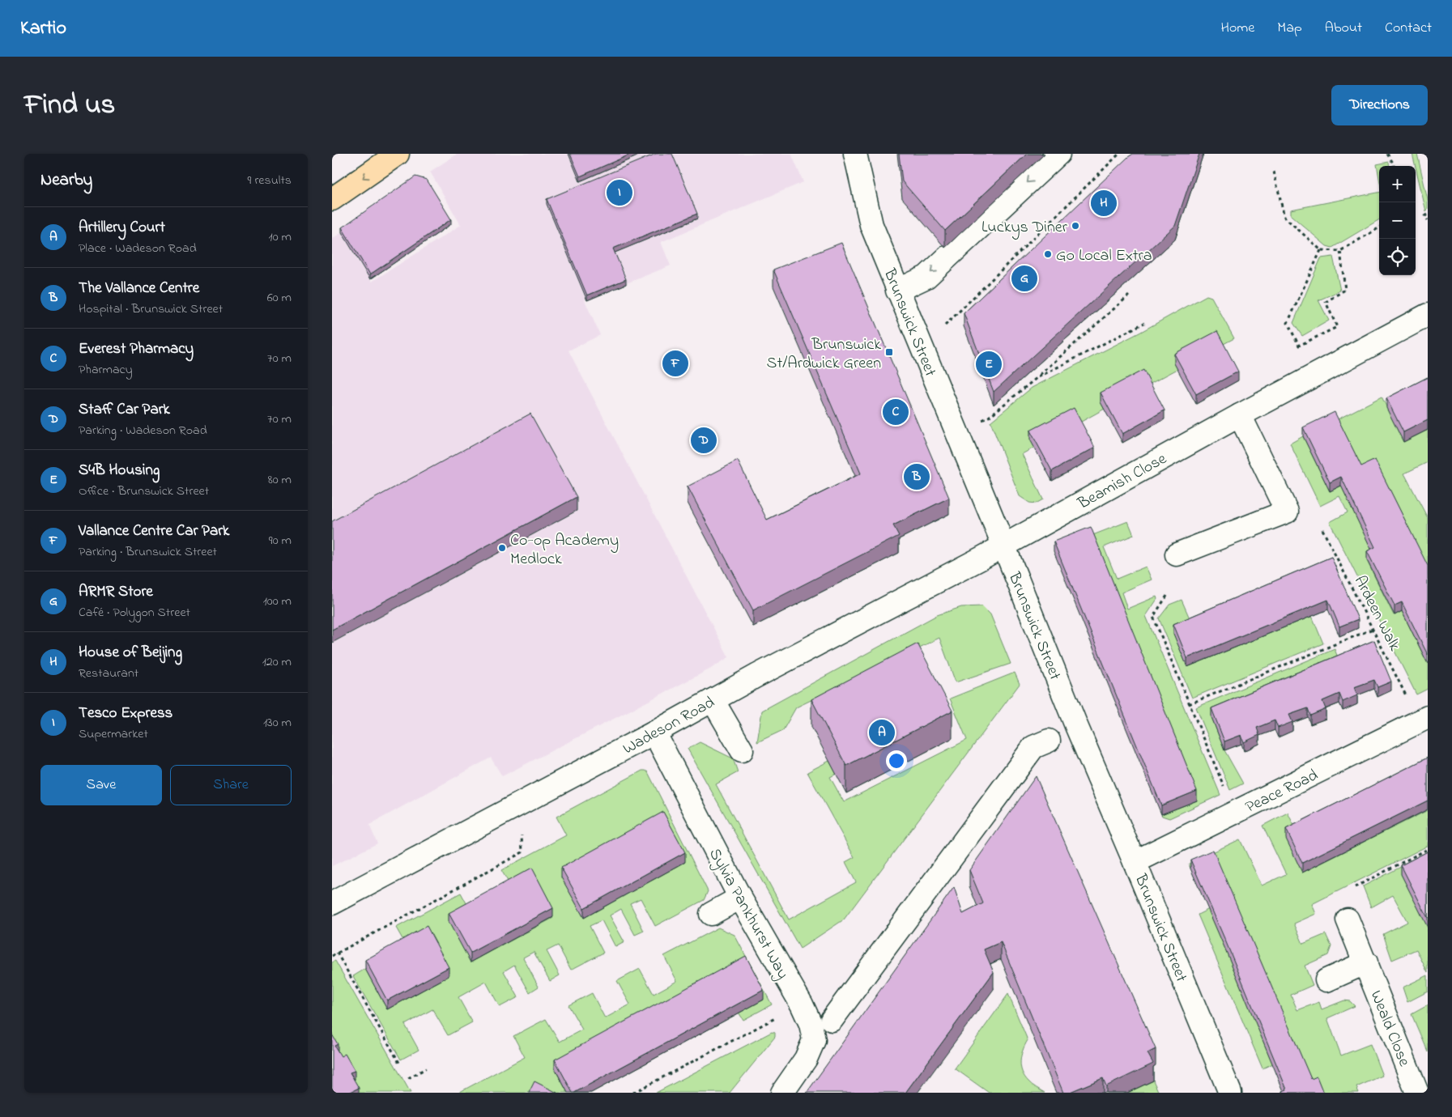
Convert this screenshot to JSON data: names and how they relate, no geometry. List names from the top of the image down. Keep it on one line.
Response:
{"streets":{"street":["Brunswick Street","Beamish Close","Wadeson Road","Peace Road","Sylvia Pankhurst Way","Weald Close"],"path":["Ardeen Walk"]},"crossings":[["Brunswick Street","Beamish Close"],["Brunswick Street","Wadeson Road"],["Brunswick Street","Peace Road"],["Beamish Close","Wadeson Road"],["Wadeson Road","Sylvia Pankhurst Way"]],"places":{"other":["Luckys Diner","Go Local Extra","Co-op Academy Medlock"],"transit":["Brunswick St/Ardwick Green"]},"page":{"header":"Kartio","nav":["Home","Map","About","Contact"],"title":"Find us","buttons":["Directions",["Save","Share"]],"heading":["Nearby","9 results"],"map_buttons":["+","−"],"pins":["I","H","G","F","E","C","D","B","A"],"list":[{"mark":"A","name":"Artillery Court","note":"Place · Wadeson Road","value":"10 m"},{"mark":"B","name":"The Vallance Centre","note":"Hospital · Brunswick Street","value":"60 m"},{"mark":"C","name":"Everest Pharmacy","note":"Pharmacy","value":"70 m"},{"mark":"D","name":"Staff Car Park","note":"Parking · Wadeson Road","value":"70 m"},{"mark":"E","name":"S4B Housing","note":"Office · Brunswick Street","value":"80 m"},{"mark":"F","name":"Vallance Centre Car Park","note":"Parking · Brunswick Street","value":"90 m"},{"mark":"G","name":"ARMR Store","note":"Café · Polygon Street","value":"100 m"},{"mark":"H","name":"House of Beijing","note":"Restaurant","value":"120 m"},{"mark":"I","name":"Tesco Express","note":"Supermarket","value":"130 m"}]}}
